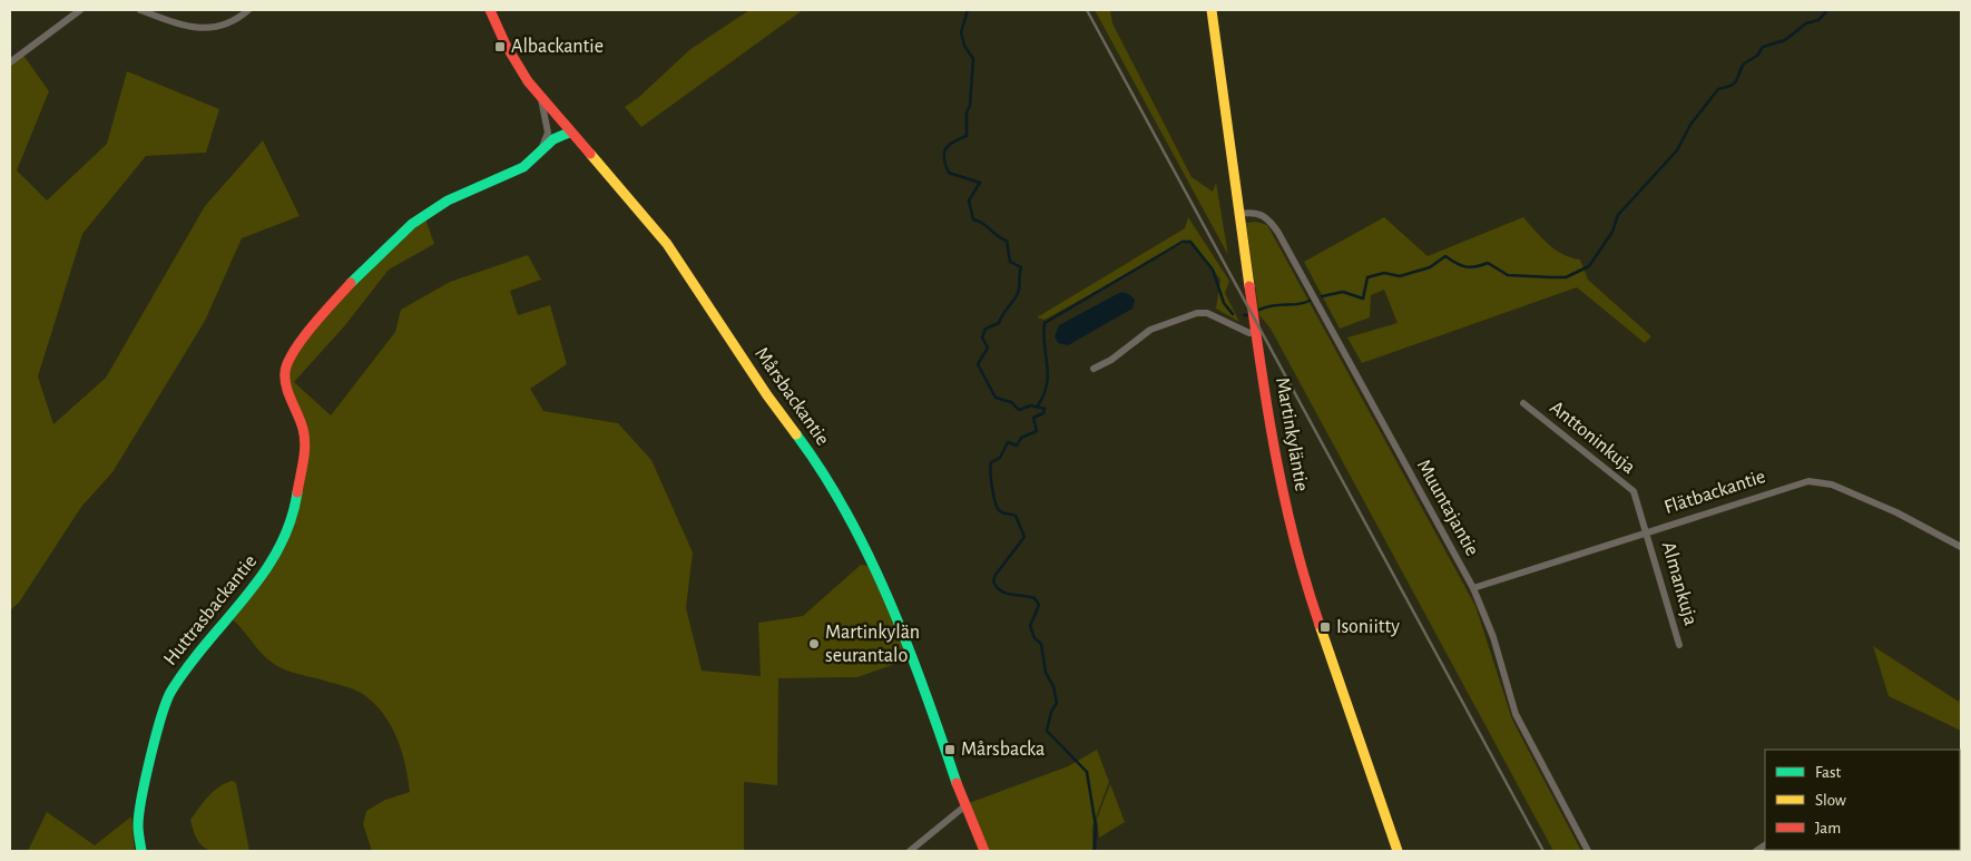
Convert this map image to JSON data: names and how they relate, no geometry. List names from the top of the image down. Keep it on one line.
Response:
{"streets":{"street":["Mårsbackantie","Martinkyläntie","Anttoninkuja","Flätbackantie","Muuntajantie","Almankuja","Huttrasbackantie"]},"crossings":[["Mårsbackantie","Huttrasbackantie"],["Martinkyläntie","Muuntajantie"],["Anttoninkuja","Flätbackantie"],["Anttoninkuja","Almankuja"],["Flätbackantie","Muuntajantie"],["Flätbackantie","Almankuja"]],"places":{"transit":["Albackantie","Isoniitty","Mårsbacka"],"other":["Martinkylän seurantalo"]},"legend":["Fast","Slow","Jam"]}
